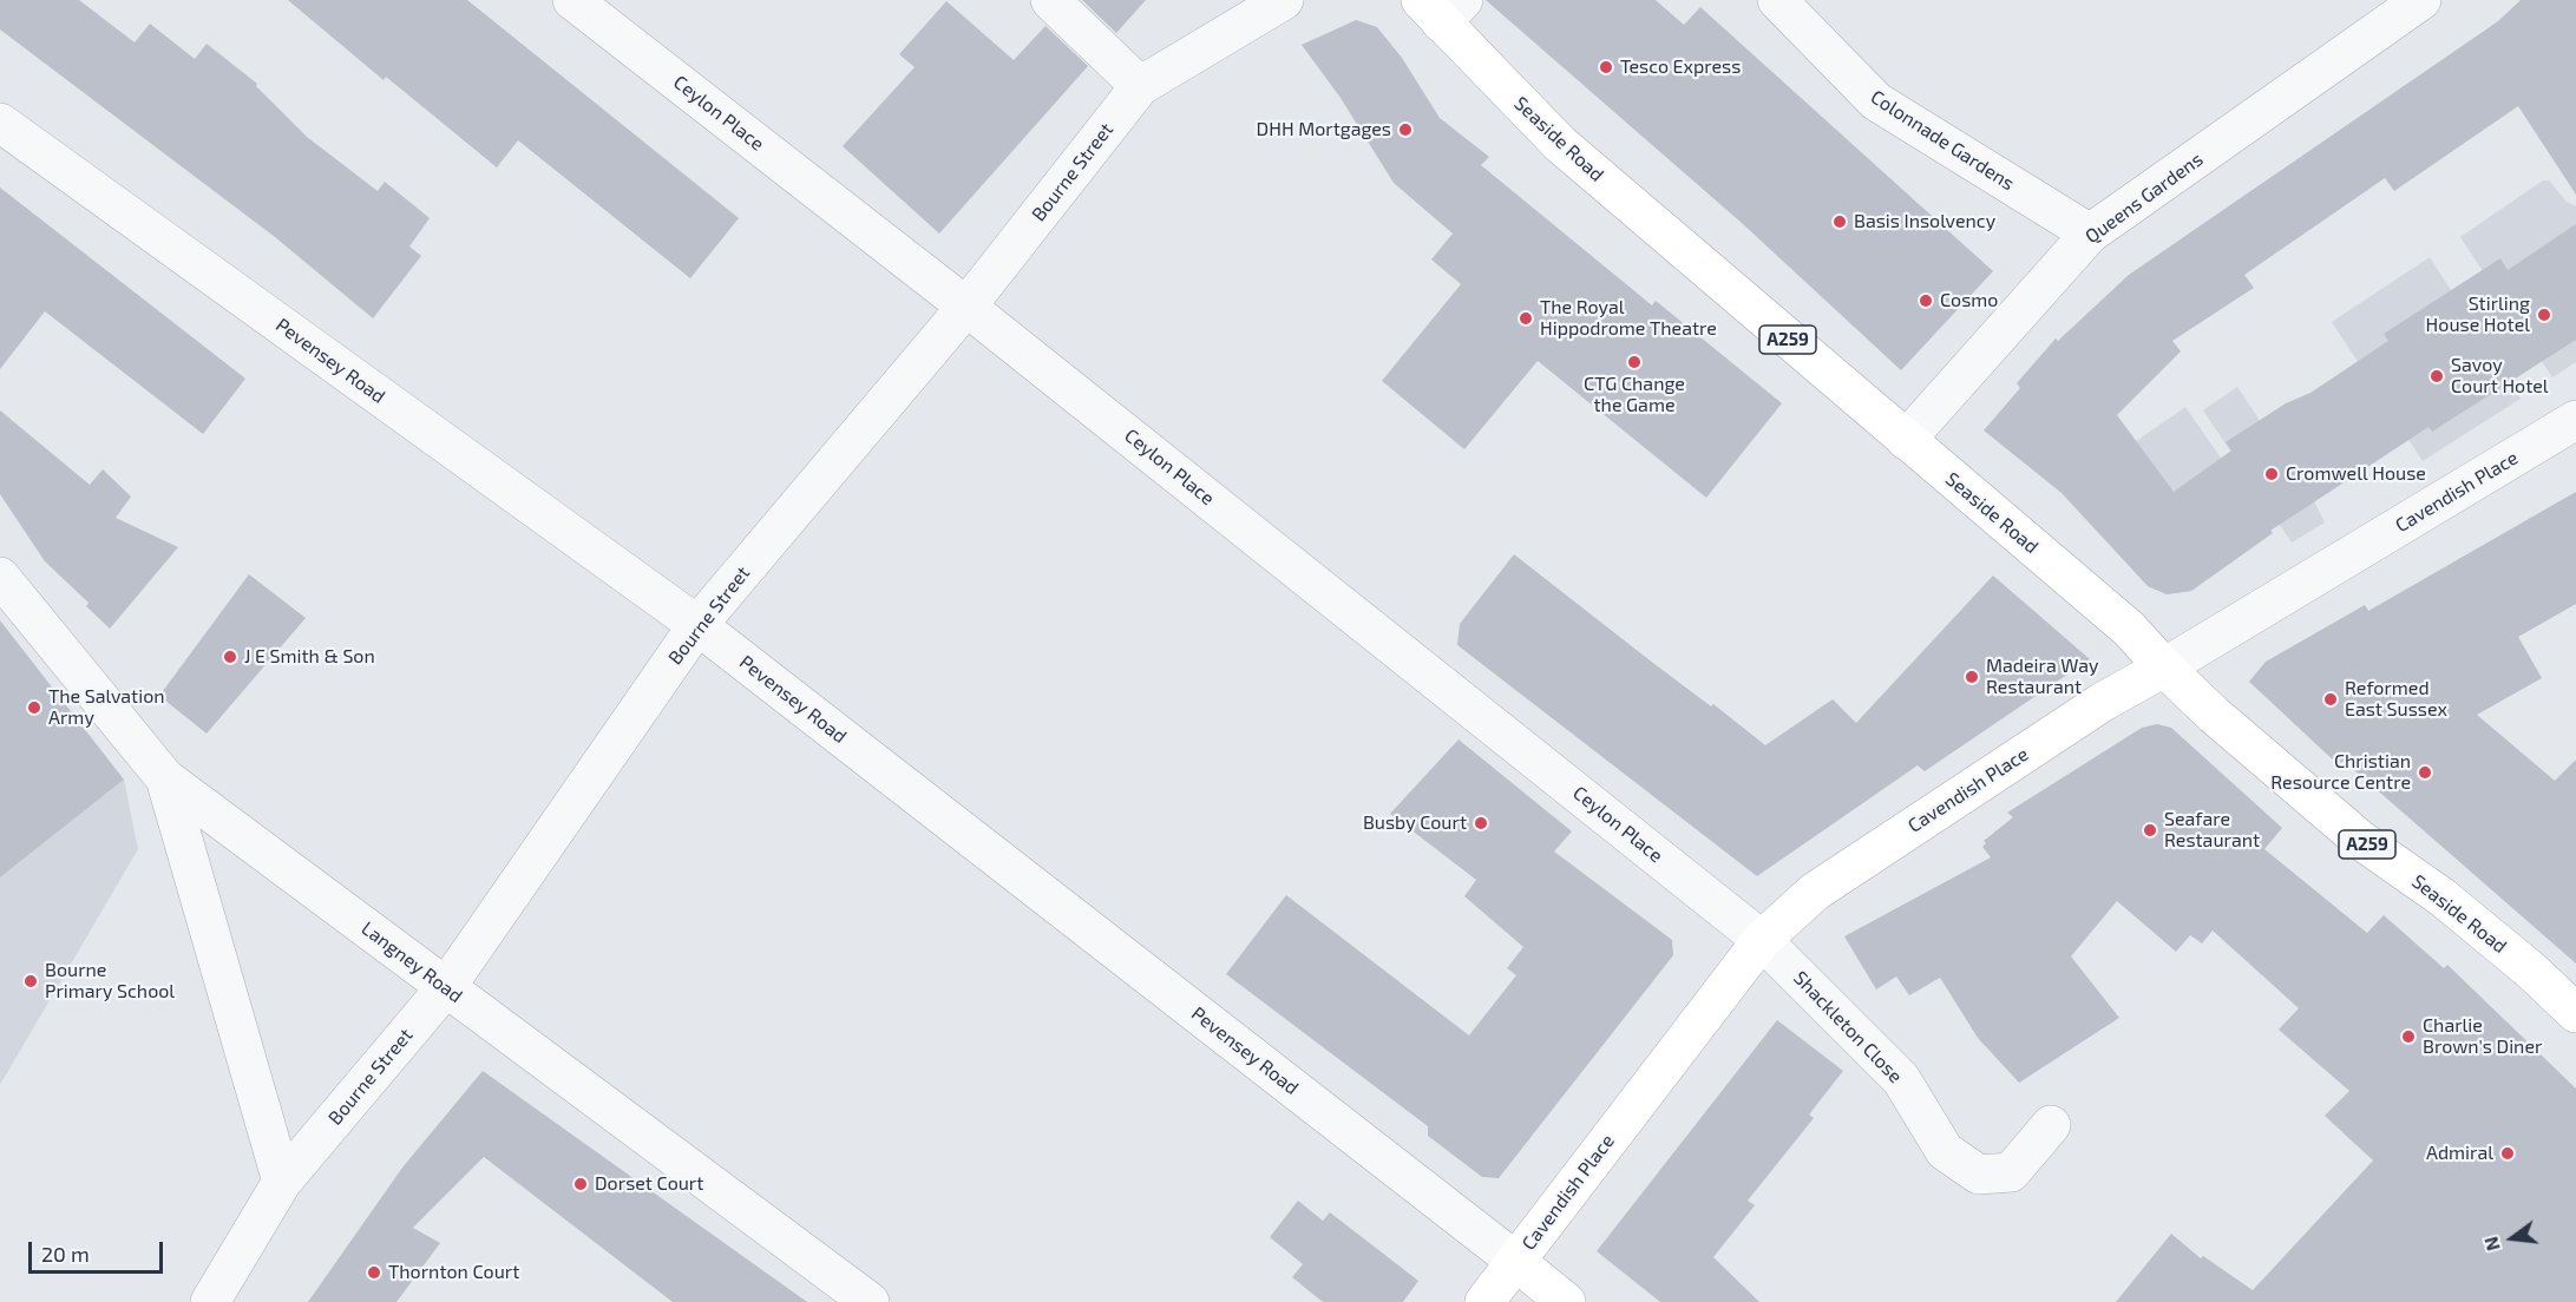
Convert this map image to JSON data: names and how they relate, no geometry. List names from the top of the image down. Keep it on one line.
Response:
{"streets":{"main road":["Seaside Road","A259","Pevensey Road","Cavendish Place"],"street":["Ceylon Place","Colonnade Gardens","Bourne Street","Queens Gardens","Langney Road","Shackleton Close"]},"crossings":[["Ceylon Place","Bourne Street"],["Ceylon Place","Cavendish Place"],["Ceylon Place","Shackleton Close"],["Seaside Road","Queens Gardens"],["Seaside Road","Cavendish Place"],["Colonnade Gardens","Queens Gardens"],["Bourne Street","Pevensey Road"],["Bourne Street","Langney Road"],["Pevensey Road","Cavendish Place"],["Cavendish Place","Shackleton Close"]],"places":["Tesco Express","DHH Mortgages","Basis Insolvency","Cosmo","Stirling House Hotel","The Royal Hippodrome Theatre","CTG Change the Game","Savoy Court Hotel","Cromwell House","J E Smith & Son","Madeira Way Restaurant","Reformed East Sussex","The Salvation Army","Christian Resource Centre","Busby Court","Seafare Restaurant","Bourne Primary School","Charlie Brown's Diner","Admiral","Dorset Court","Thornton Court"],"scale_bar":"20 m","north":"left"}
